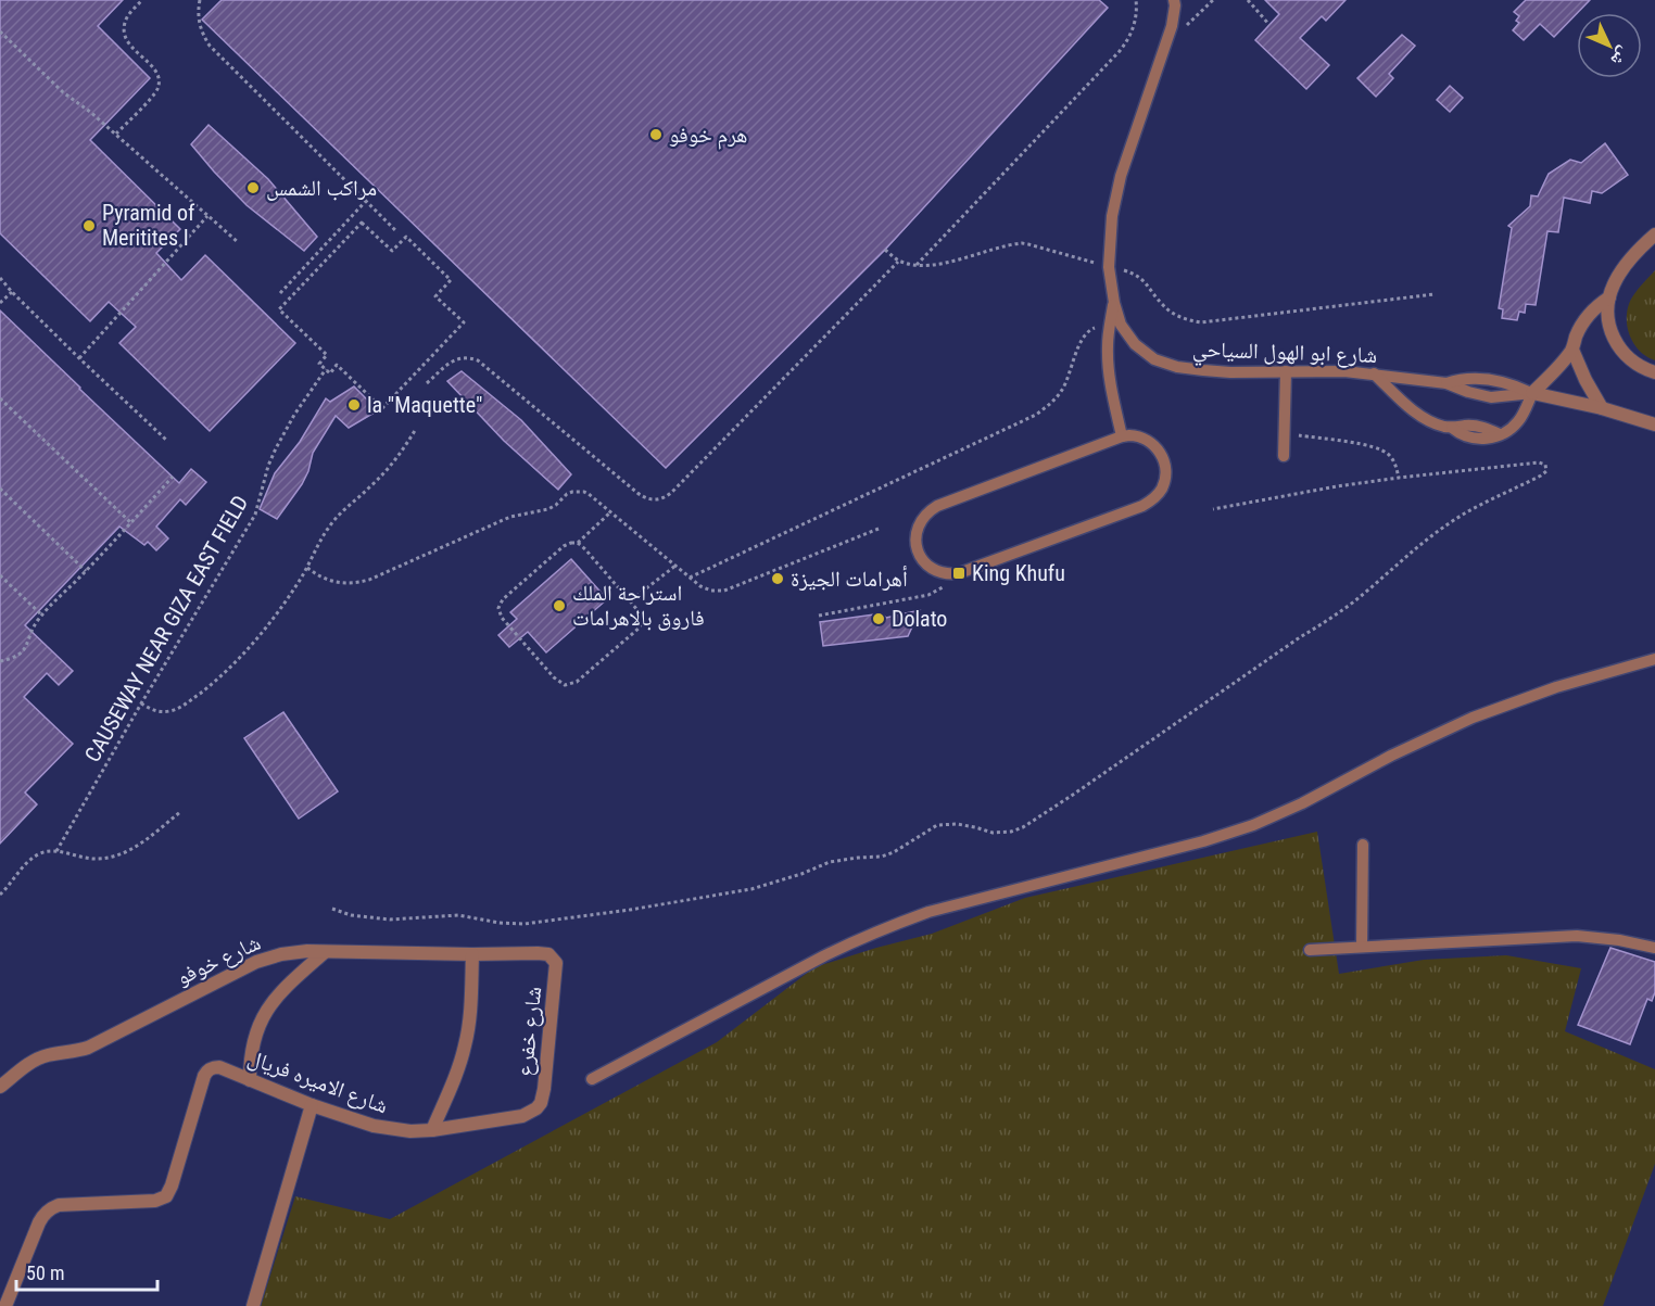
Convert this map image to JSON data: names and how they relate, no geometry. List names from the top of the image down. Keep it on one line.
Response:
{"streets":{"street":["شارع خوفو","شارع خفرع","شارع الاميره فريال"],"lane":["شارع ابو الهول السياحي"],"path":["CAUSEWAY NEAR GIZA EAST FIELD"]},"crossings":[["شارع خوفو","شارع خفرع"],["شارع خفرع","شارع الاميره فريال"]],"places":{"other":["هرم خوفو","مراكب الشمس","Pyramid of Meritites I","la \"Maquette\"","أهرامات الجيزة","استراحة الملك فاروق بالاهرامات","Dolato"],"transit":["King Khufu"]},"scale_bar":"50 m","north":"bottom right"}
